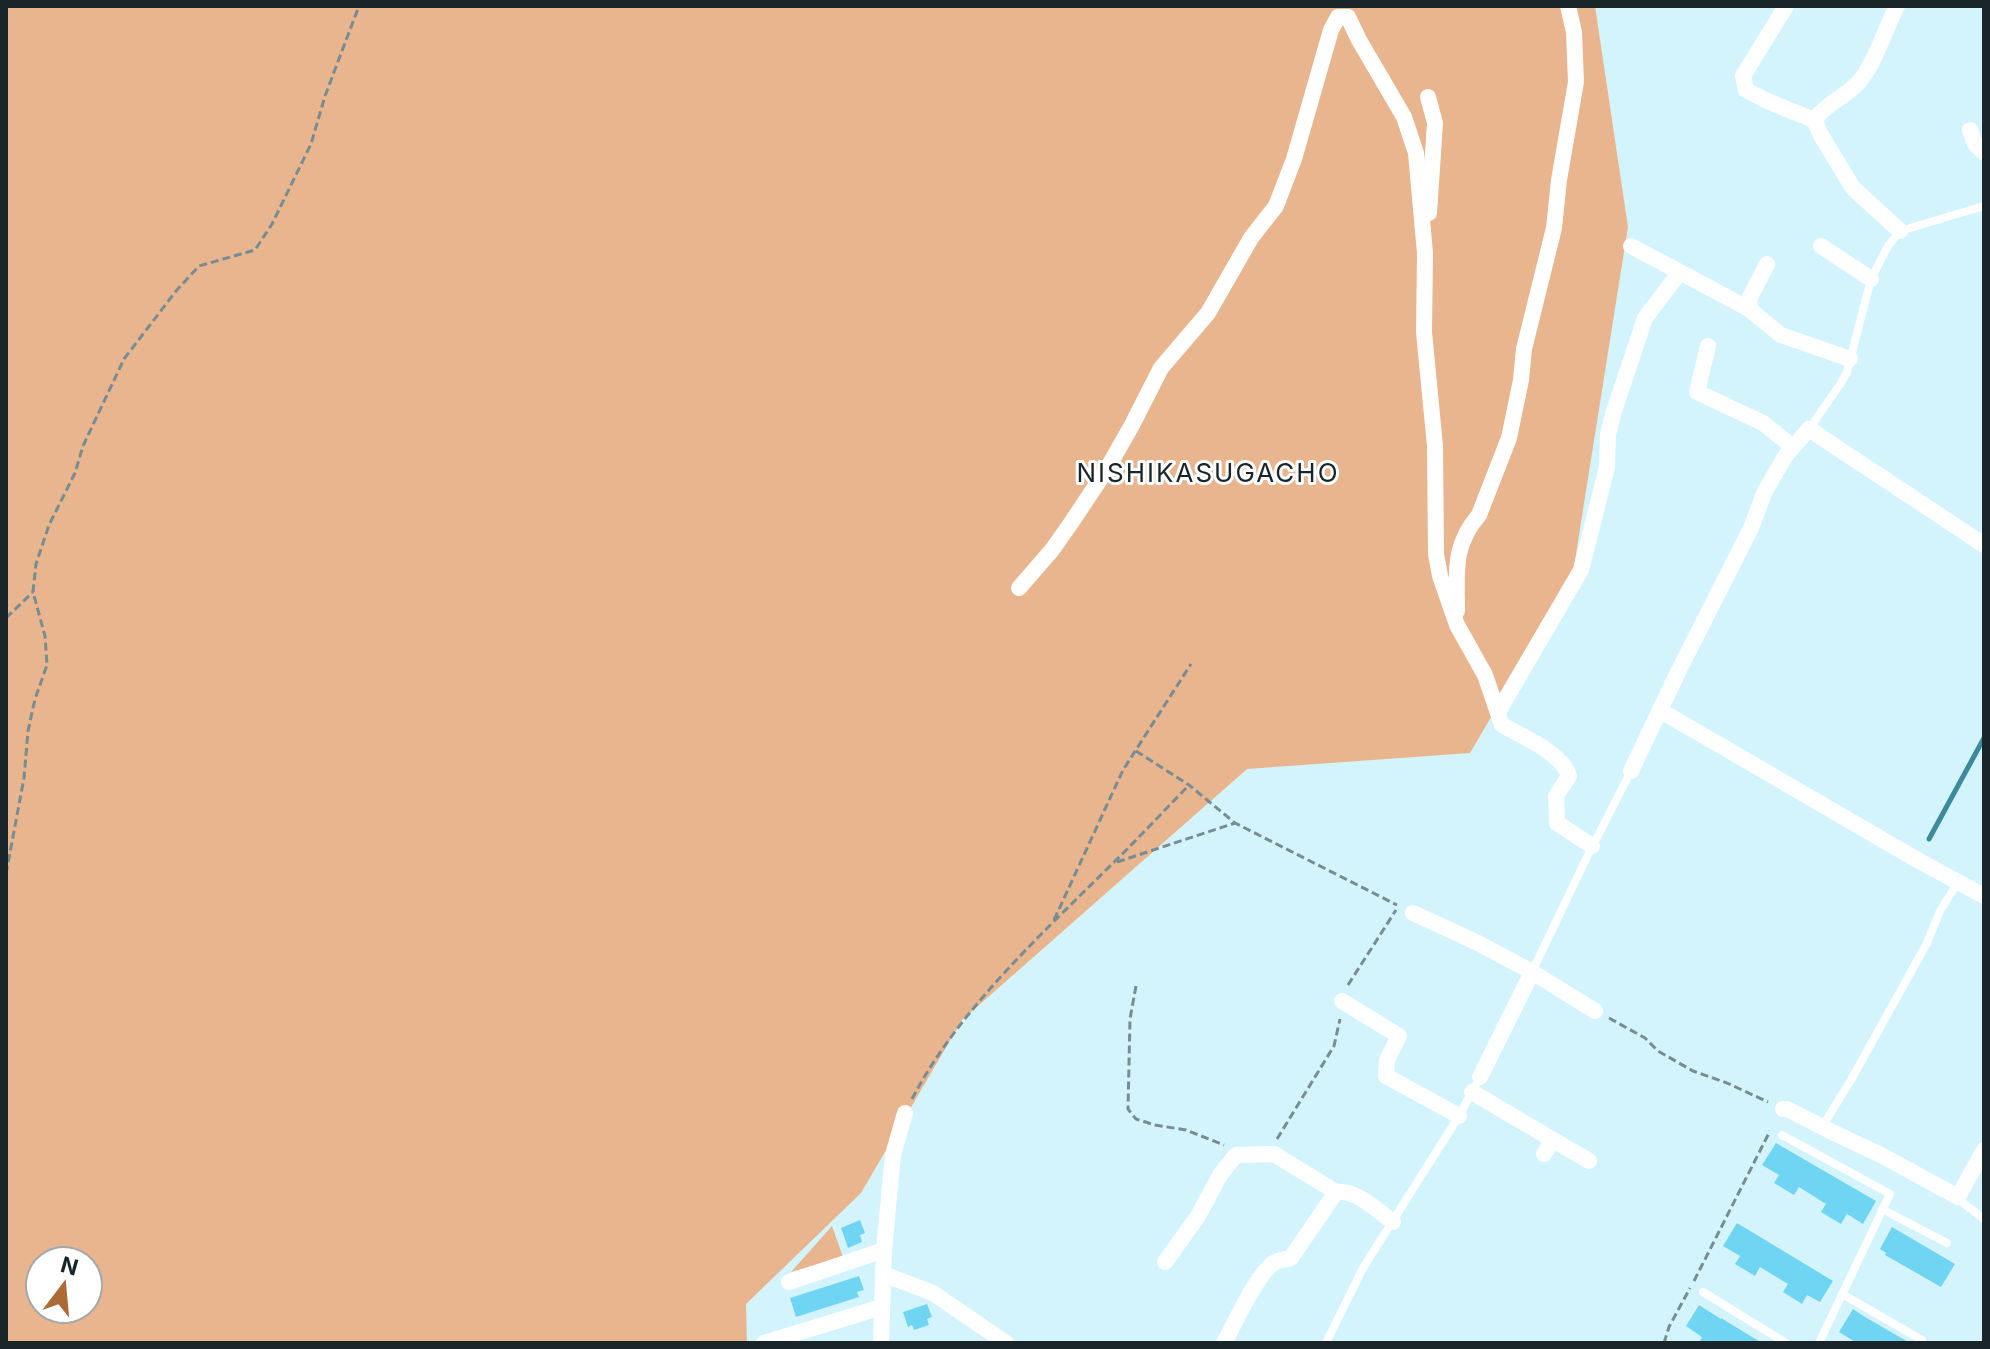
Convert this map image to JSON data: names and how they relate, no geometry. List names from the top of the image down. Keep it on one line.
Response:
{"districts":["NISHIKASUGACHO"],"north":"top"}
